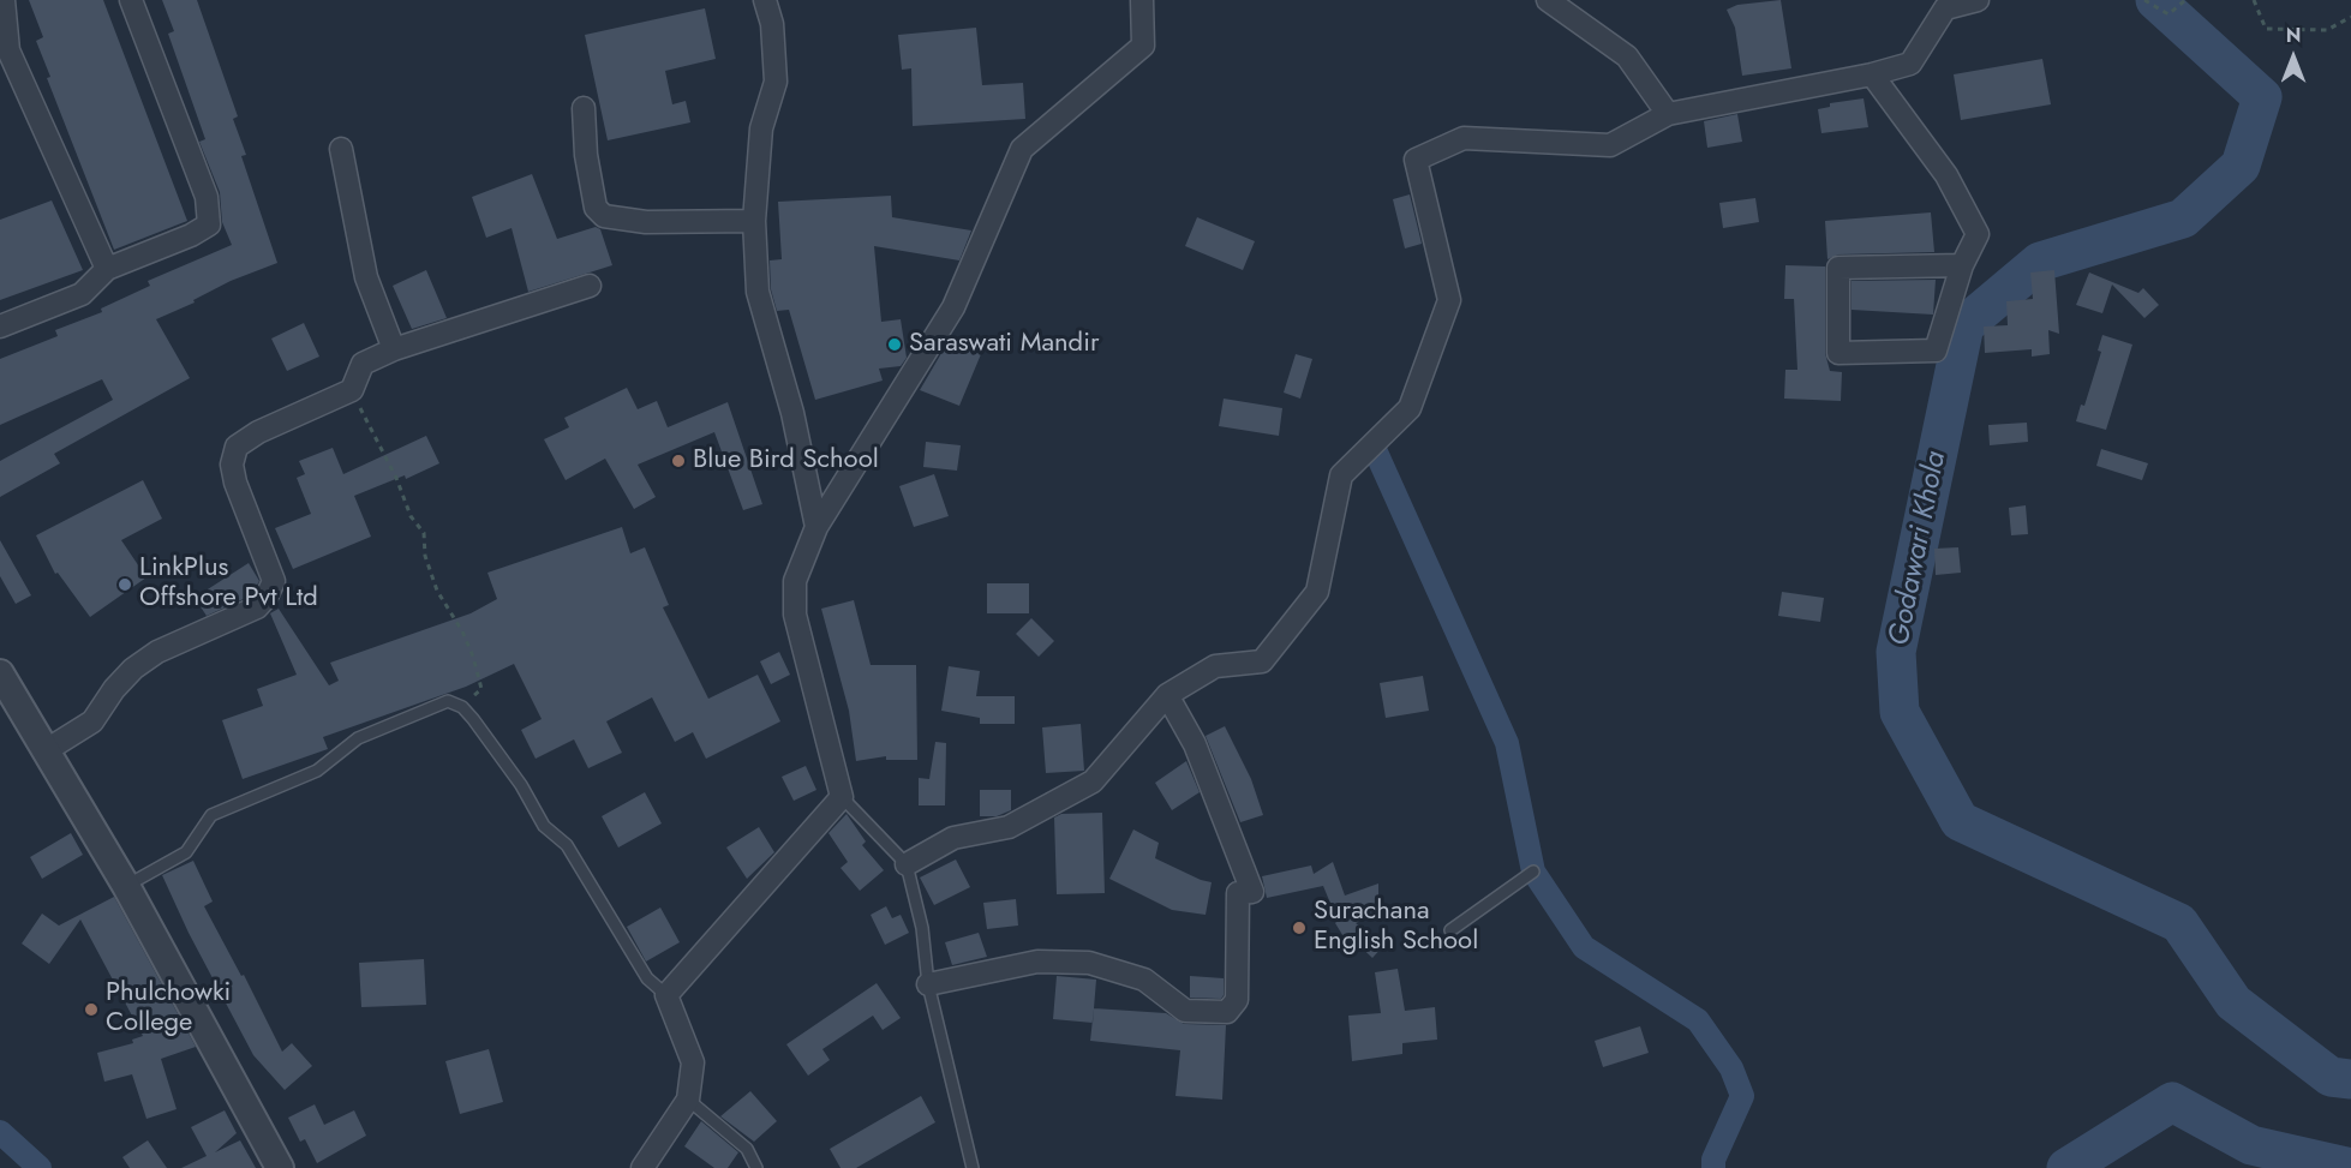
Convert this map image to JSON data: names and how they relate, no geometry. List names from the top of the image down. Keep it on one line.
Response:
{"water":["Godawari Khola"],"places":["Saraswati Mandir","Blue Bird School","LinkPlus Offshore Pvt Ltd","Surachana English School","Phulchowki College"],"north":"top"}
